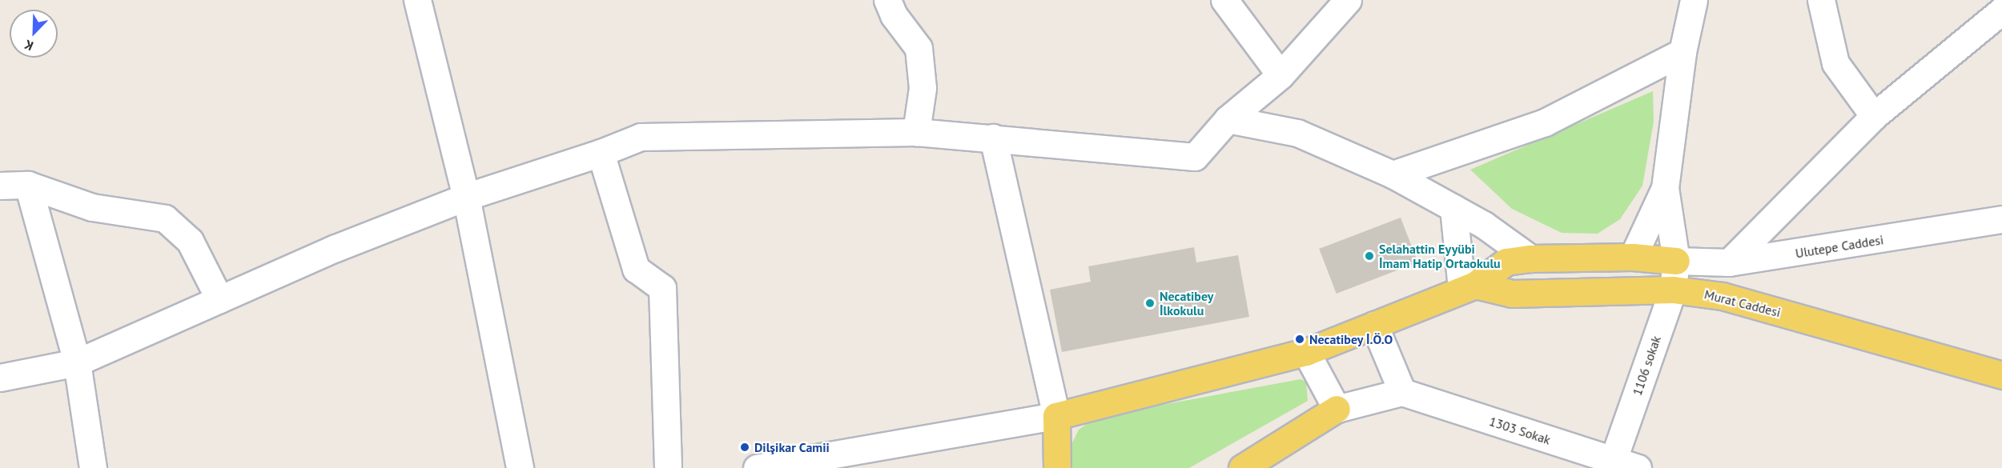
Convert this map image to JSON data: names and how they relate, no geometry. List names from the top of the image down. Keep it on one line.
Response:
{"streets":{"main road":["Murat Caddesi"],"street":["Ulutepe Caddesi","1106 sokak","1303 Sokak"]},"crossings":[["Ulutepe Caddesi","1106 sokak"],["Murat Caddesi","1106 sokak"],["1106 sokak","1303 Sokak"]],"places":["Selahattin Eyyübi İmam Hatip Ortaokulu","Necatibey İlkokulu","Necatibey İ.Ö.O","Dilşikar Camii"],"north":"bottom left"}
